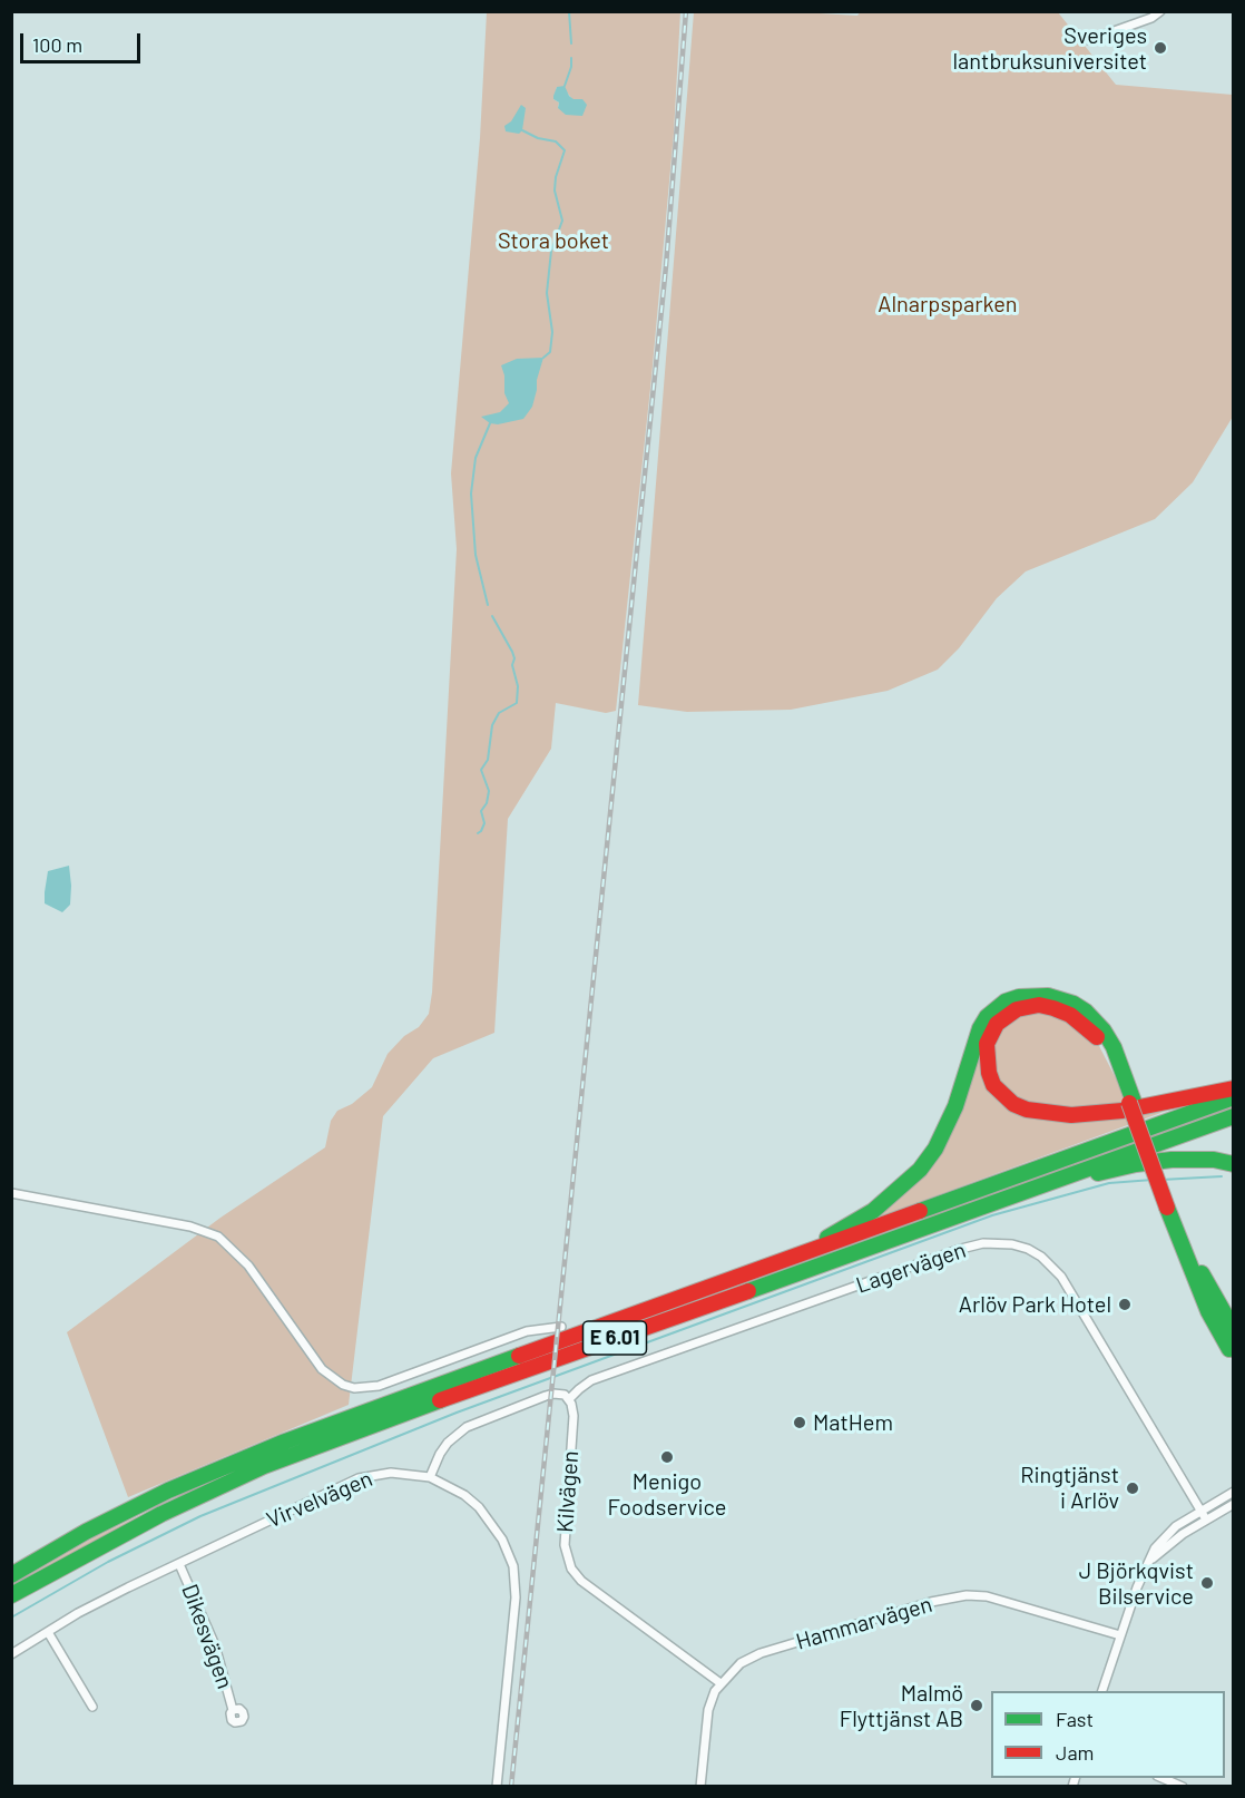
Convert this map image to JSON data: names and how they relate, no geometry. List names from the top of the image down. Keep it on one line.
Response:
{"streets":{"highway":["E 6.01"],"street":["Lagervägen","Kilvägen","Virvelvägen","Hammarvägen","Dikesvägen"]},"crossings":[["Lagervägen","Kilvägen"],["Kilvägen","Hammarvägen"],["Virvelvägen","Dikesvägen"]],"parks":["Stora boket","Alnarpsparken"],"places":["Sveriges lantbruksuniversitet","Arlöv Park Hotel","MatHem","Menigo Foodservice","Ringtjänst i Arlöv","J Björkqvist Bilservice","Malmö Flyttjänst AB"],"legend":["Fast","Jam"],"scale_bar":"100 m"}
